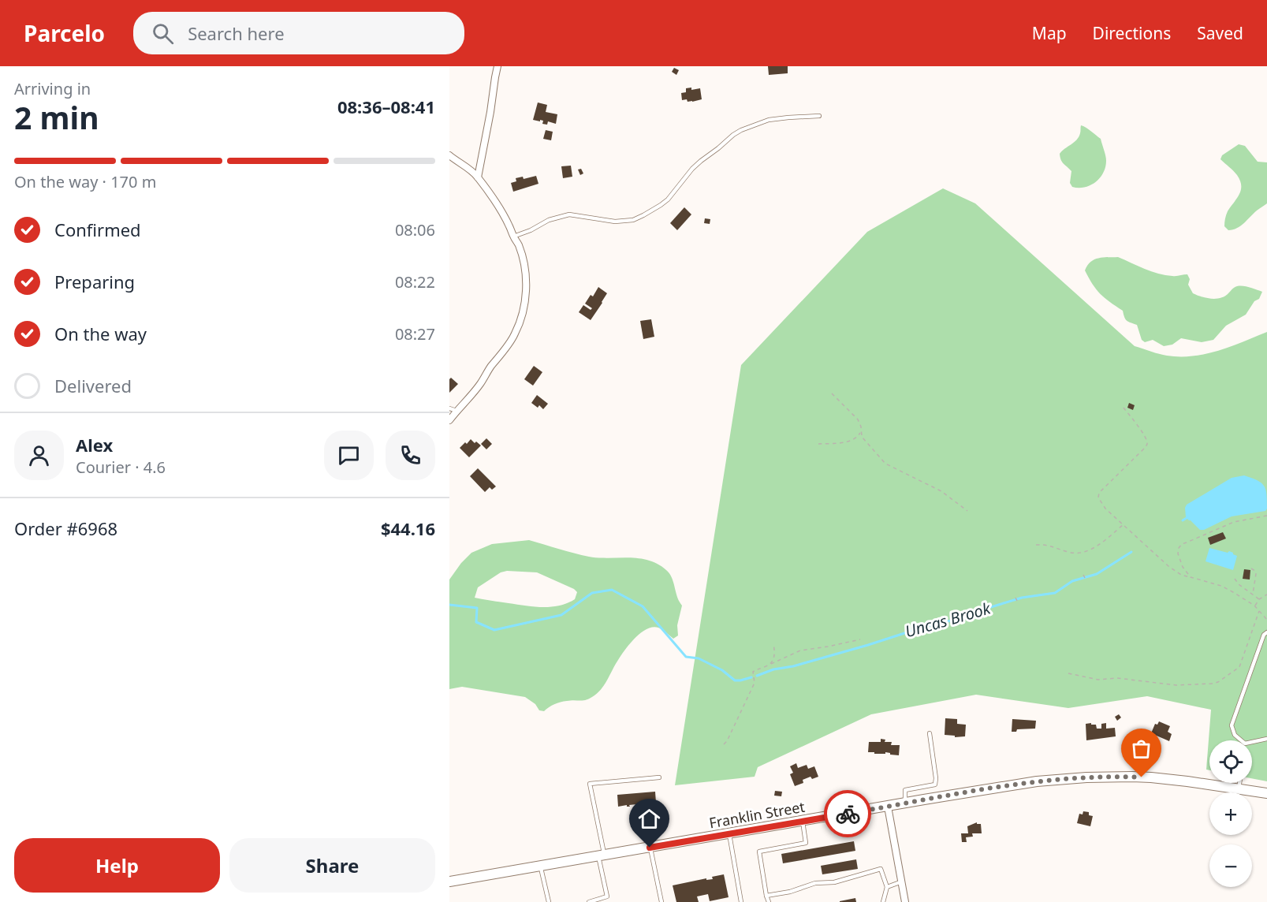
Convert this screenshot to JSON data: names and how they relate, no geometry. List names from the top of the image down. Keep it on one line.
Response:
{"streets":{"main road":["Franklin Street"]},"water":["Uncas Brook"],"page":{"header":"Parcelo","search":"Search here","nav":["Map","Directions","Saved"],"heading":["2 min","Arriving in","08:36–08:41"],"panel":["Alex","Courier · 4.6","Order #6968","$44.16"],"bar":"On the way · 170 m","list":[["Confirmed","08:06"],["Preparing","08:22"],["On the way","08:27"],"Delivered"],"map_buttons":["+","−"],"buttons":["Help","Share"]}}
